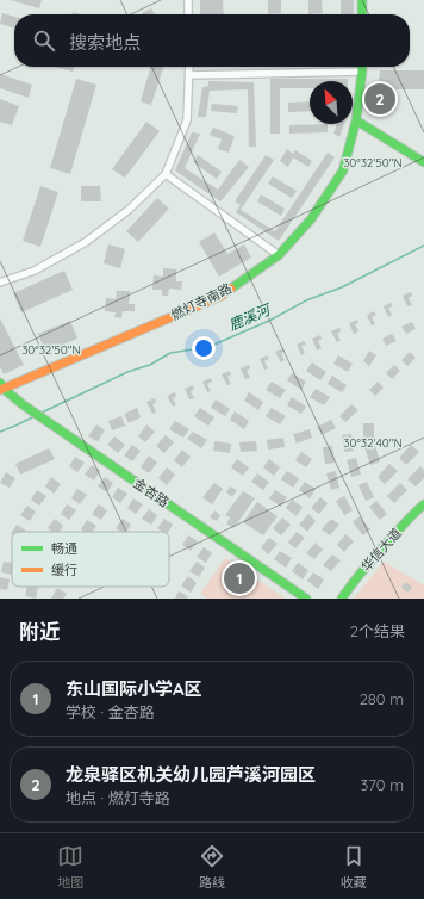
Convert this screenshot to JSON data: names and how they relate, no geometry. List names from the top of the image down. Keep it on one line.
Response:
{"streets":{"street":["燃灯寺南路","金杏路","华信大道"]},"crossings":[["燃灯寺南路","金杏路"]],"water":["鹿溪河"],"legend":["畅通","缓行"],"north":"top left","page":{"search":"搜索地点","pins":["2","1"],"heading":["附近","2个结果"],"list":[{"mark":"1","name":"东山国际小学A区","note":"学校 · 金杏路","value":"280 m"},{"mark":"2","name":"龙泉驿区机关幼儿园芦溪河园区","note":"地点 · 燃灯寺路","value":"370 m"}],"nav":["地图","路线","收藏"]},"coordinates":["30°32'50\"N","30°32'40\"N"]}
